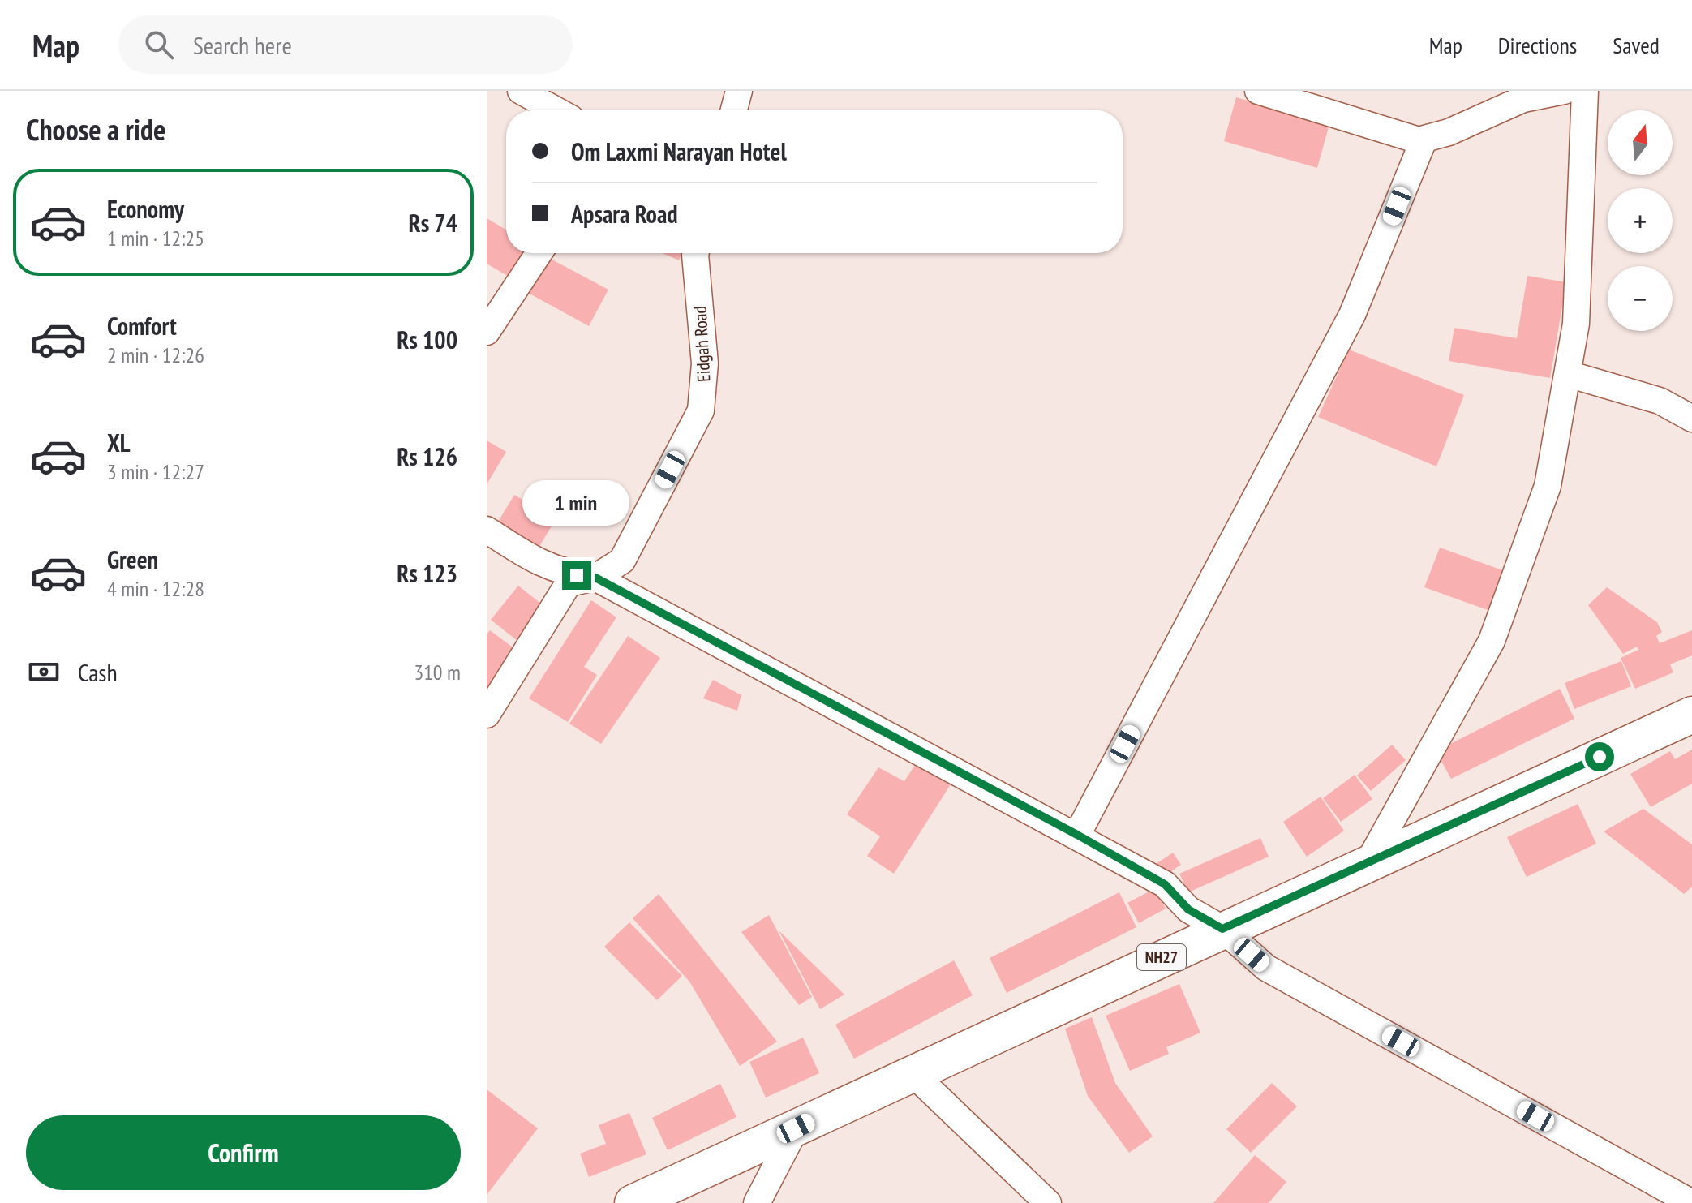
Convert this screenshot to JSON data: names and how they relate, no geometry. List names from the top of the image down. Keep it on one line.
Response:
{"streets":{"main road":["NH27"],"street":["Eidgah Road"]},"north":"top","page":{"header":"Map","search":"Search here","nav":["Map","Directions","Saved"],"heading":"Choose a ride","map_buttons":["+","−"],"banner":["Om Laxmi Narayan Hotel","Apsara Road"],"list":[{"name":"Economy","note":"1 min · 12:25","value":"Rs 74"},{"name":"Comfort","note":"2 min · 12:26","value":"Rs 100"},{"name":"XL","note":"3 min · 12:27","value":"Rs 126"},{"name":"Green","note":"4 min · 12:28","value":"Rs 123"}],"bubble":"1 min","pay":["Cash","310 m"],"buttons":"Confirm"}}
